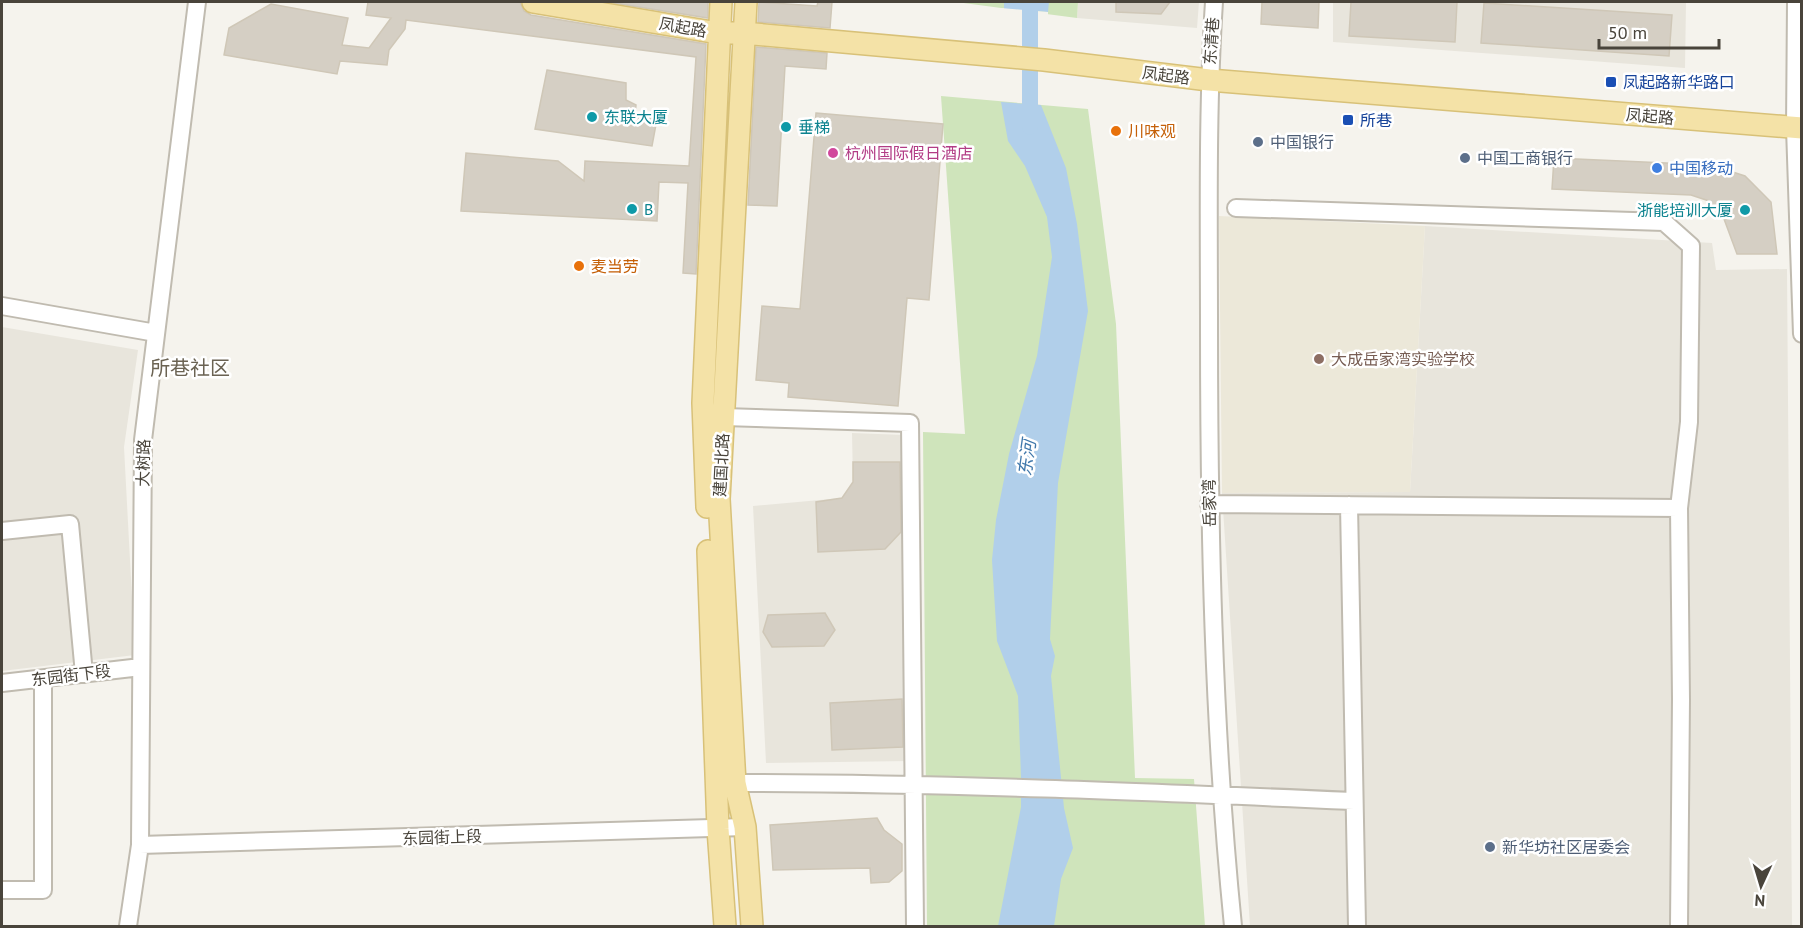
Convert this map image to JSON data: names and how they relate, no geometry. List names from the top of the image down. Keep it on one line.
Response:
{"streets":{"main road":["凤起路","建国北路"],"street":["东清巷","大树路","岳家湾","东园街下段","东园街上段"]},"crossings":[["凤起路","东清巷"],["凤起路","建国北路"],["凤起路","岳家湾"],["东清巷","岳家湾"],["大树路","东园街下段"],["大树路","东园街上段"],["建国北路","东园街上段"]],"districts":["所巷社区"],"water":["东河"],"places":{"transit":["凤起路新华路口","所巷"],"other":["东联大厦","垂梯","川味观","中国银行","杭州国际假日酒店","中国工商银行","中国移动","B","浙能培训大厦","麦当劳","大成岳家湾实验学校","新华坊社区居委会"]},"scale_bar":"50 m","north":"bottom"}
